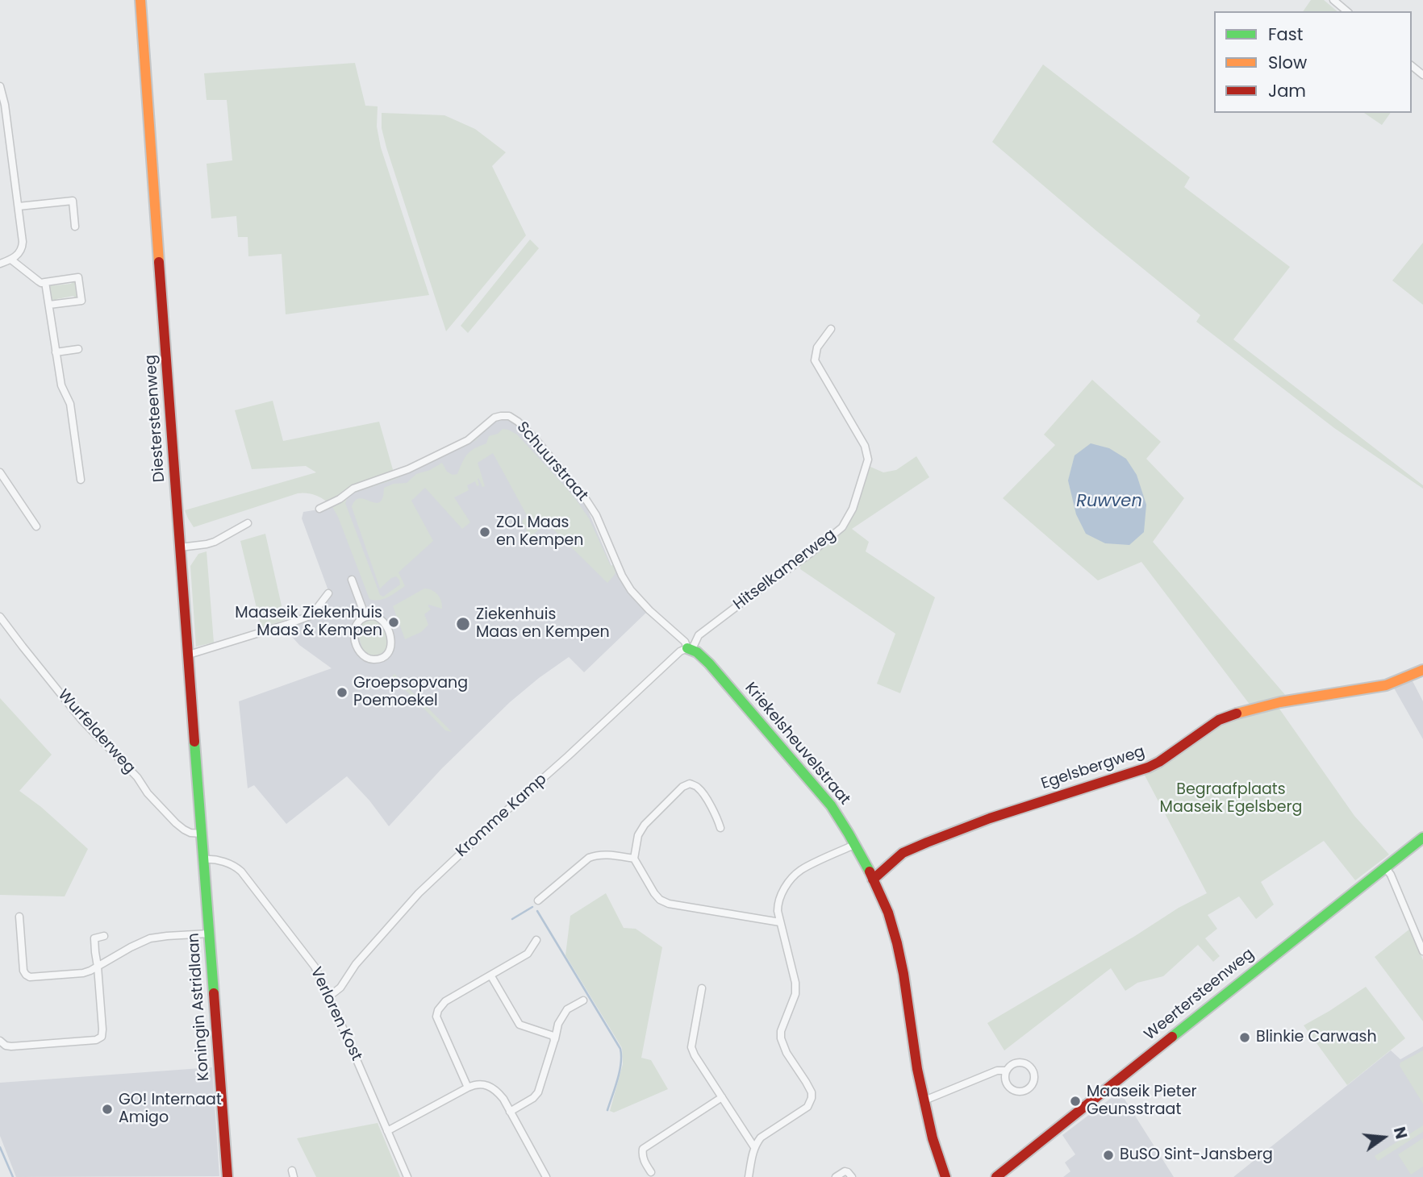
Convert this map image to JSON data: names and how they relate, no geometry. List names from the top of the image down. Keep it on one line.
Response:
{"streets":{"main road":["Diestersteenweg","Kriekelsheuvelstraat","Egelsbergweg","Weertersteenweg","Koningin Astridlaan"],"street":["Schuurstraat","Hitselkamerweg","Wurfelderweg","Kromme Kamp","Verloren Kost"]},"crossings":[["Diestersteenweg","Wurfelderweg"],["Diestersteenweg","Koningin Astridlaan"],["Schuurstraat","Hitselkamerweg"],["Schuurstraat","Kriekelsheuvelstraat"],["Schuurstraat","Kromme Kamp"],["Hitselkamerweg","Kriekelsheuvelstraat"],["Hitselkamerweg","Kromme Kamp"],["Wurfelderweg","Koningin Astridlaan"],["Kriekelsheuvelstraat","Egelsbergweg"],["Kriekelsheuvelstraat","Kromme Kamp"],["Kromme Kamp","Verloren Kost"],["Koningin Astridlaan","Verloren Kost"]],"water":["Ruwven"],"parks":["Begraafplaats Maaseik Egelsberg"],"places":["ZOL Maas en Kempen","Maaseik Ziekenhuis Maas & Kempen","Ziekenhuis Maas en Kempen","Groepsopvang Poemoekel","Blinkie Carwash","Maaseik Pieter Geunsstraat","GO! Internaat Amigo","BuSO Sint-Jansberg"],"legend":["Fast","Slow","Jam"],"north":"right"}
